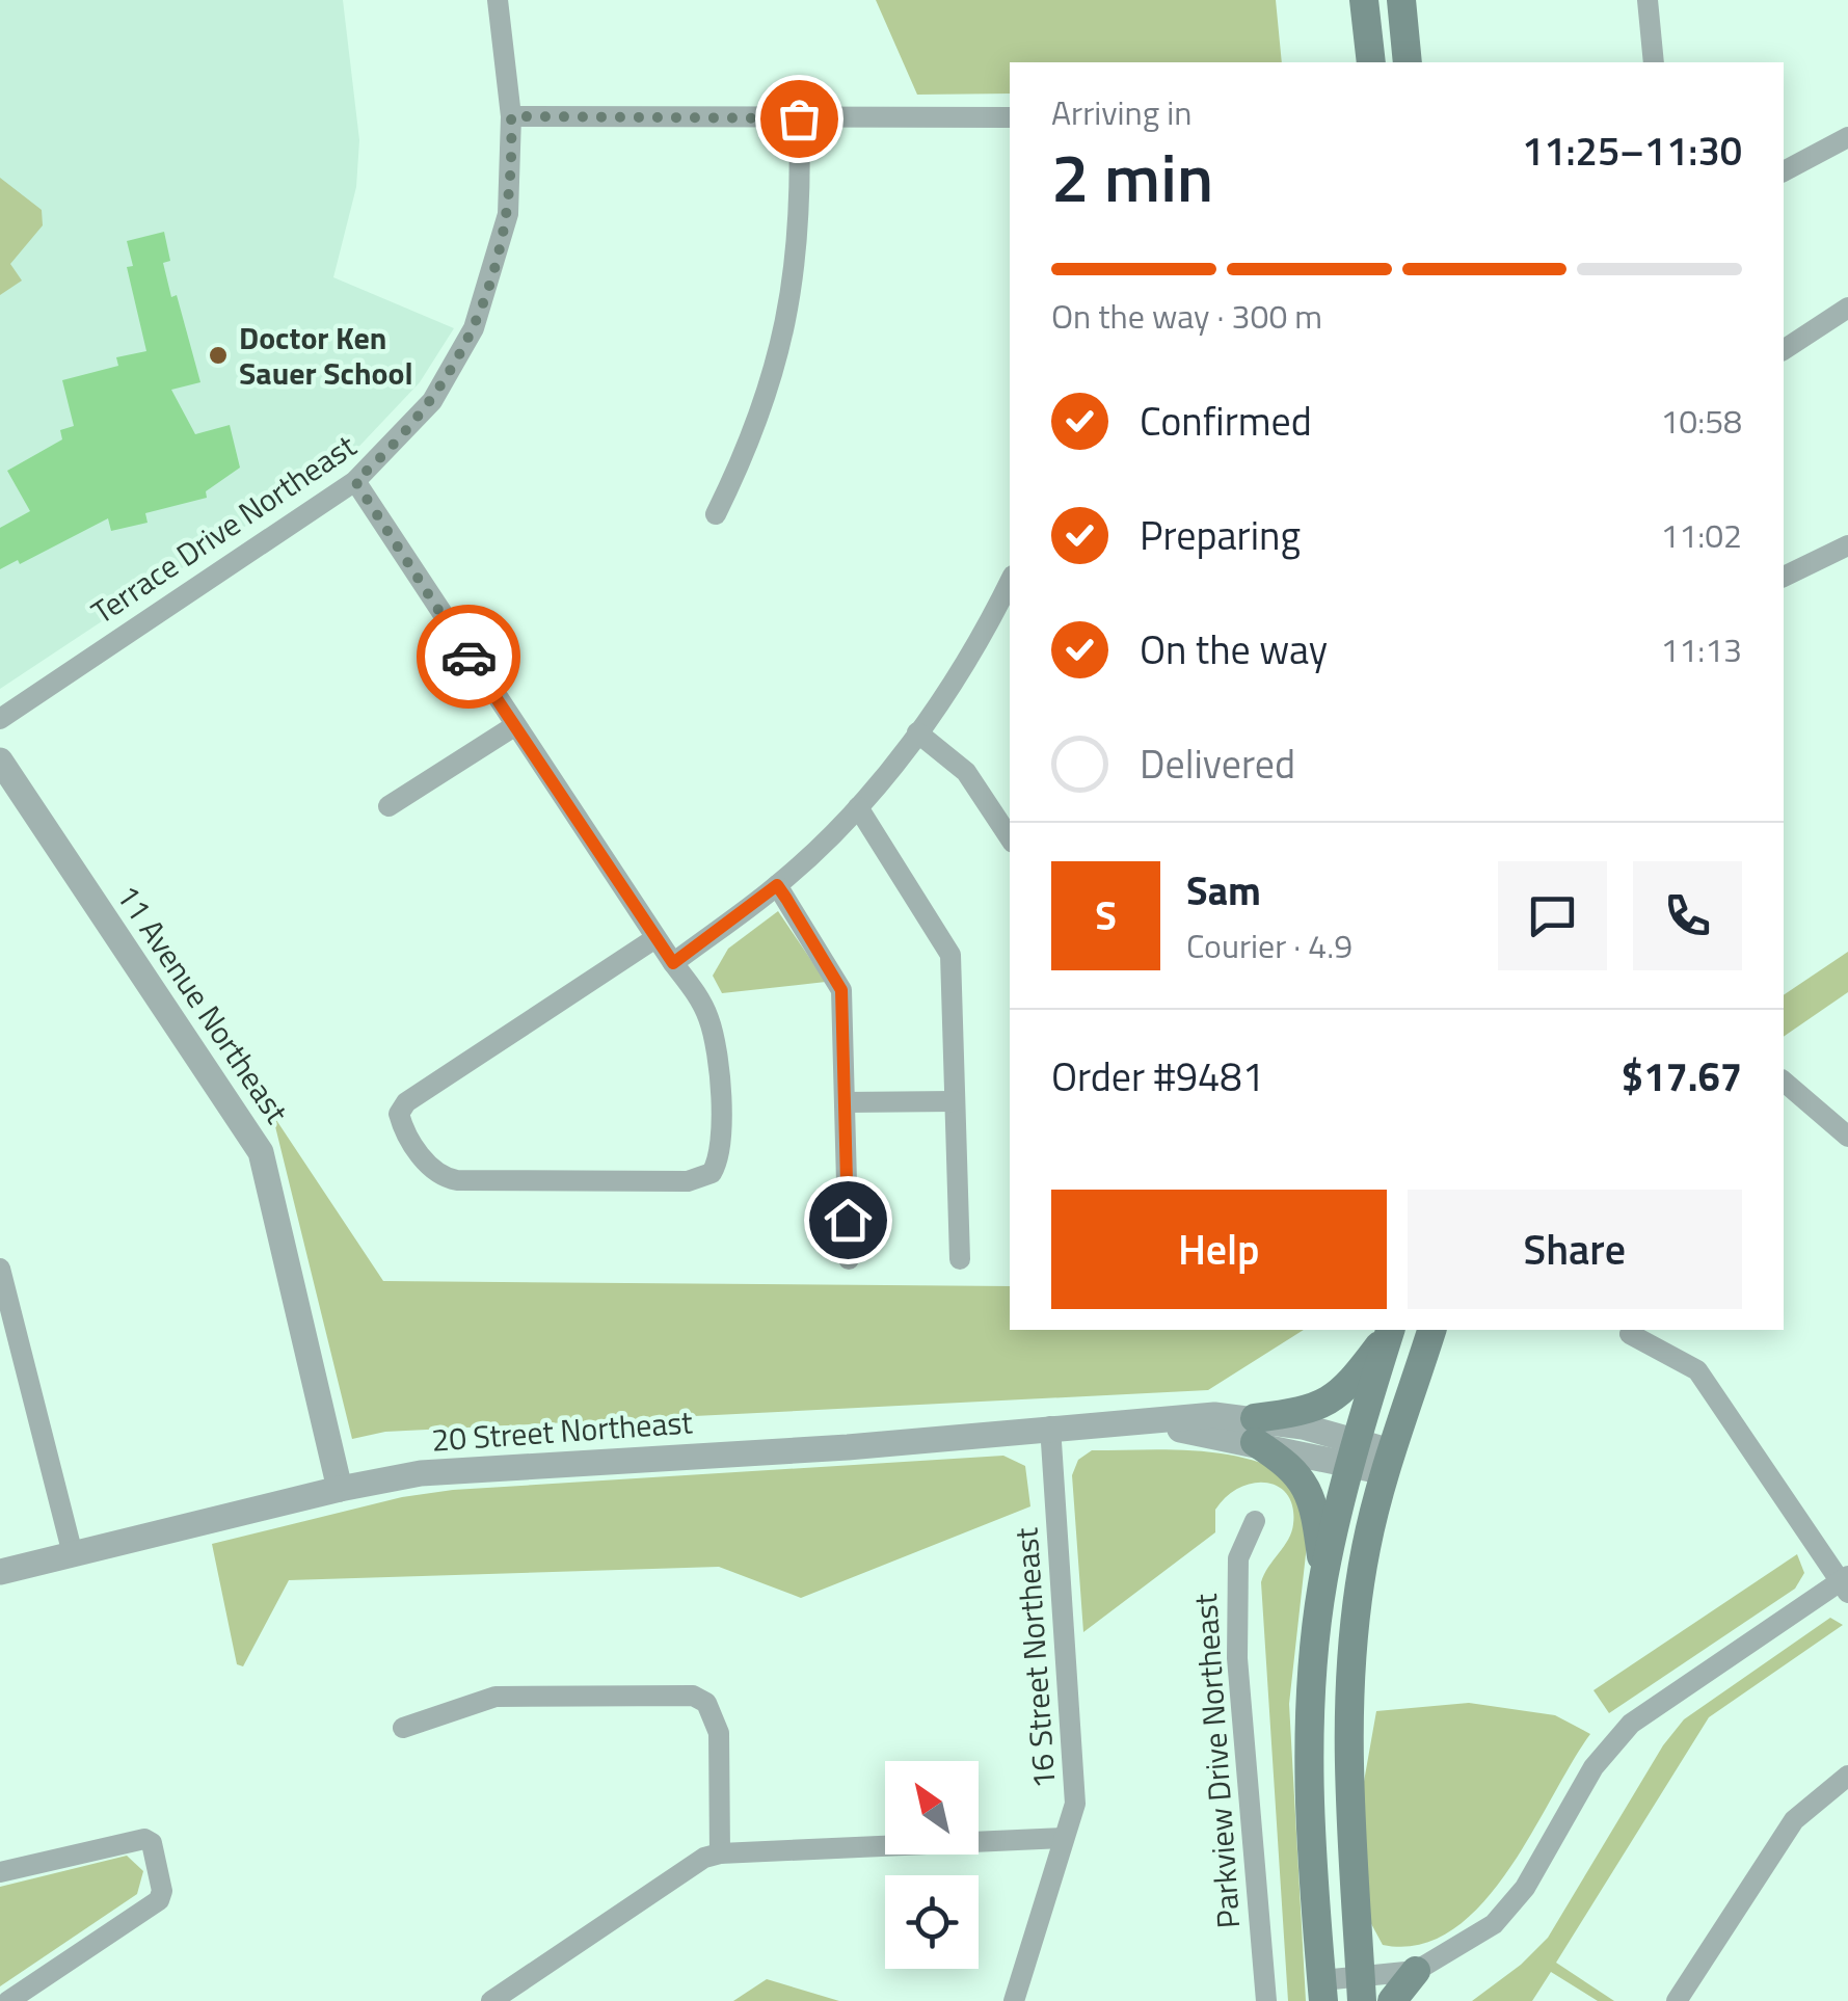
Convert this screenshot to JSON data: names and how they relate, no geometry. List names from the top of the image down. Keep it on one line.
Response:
{"streets":{"street":["Terrace Drive Northeast","11 Avenue Northeast","20 Street Northeast","16 Street Northeast","Parkview Drive Northeast"]},"crossings":[["11 Avenue Northeast","20 Street Northeast"],["20 Street Northeast","16 Street Northeast"]],"places":["Doctor Ken Sauer School"],"north":"top left","page":{"heading":["2 min","Arriving in","11:25–11:30"],"panel":["Sam","Courier · 4.9","Order #9481","$17.67"],"bar":"On the way · 300 m","list":[["Confirmed","10:58"],["Preparing","11:02"],["On the way","11:13"],"Delivered"],"round":"S","buttons":["Help","Share"]}}
